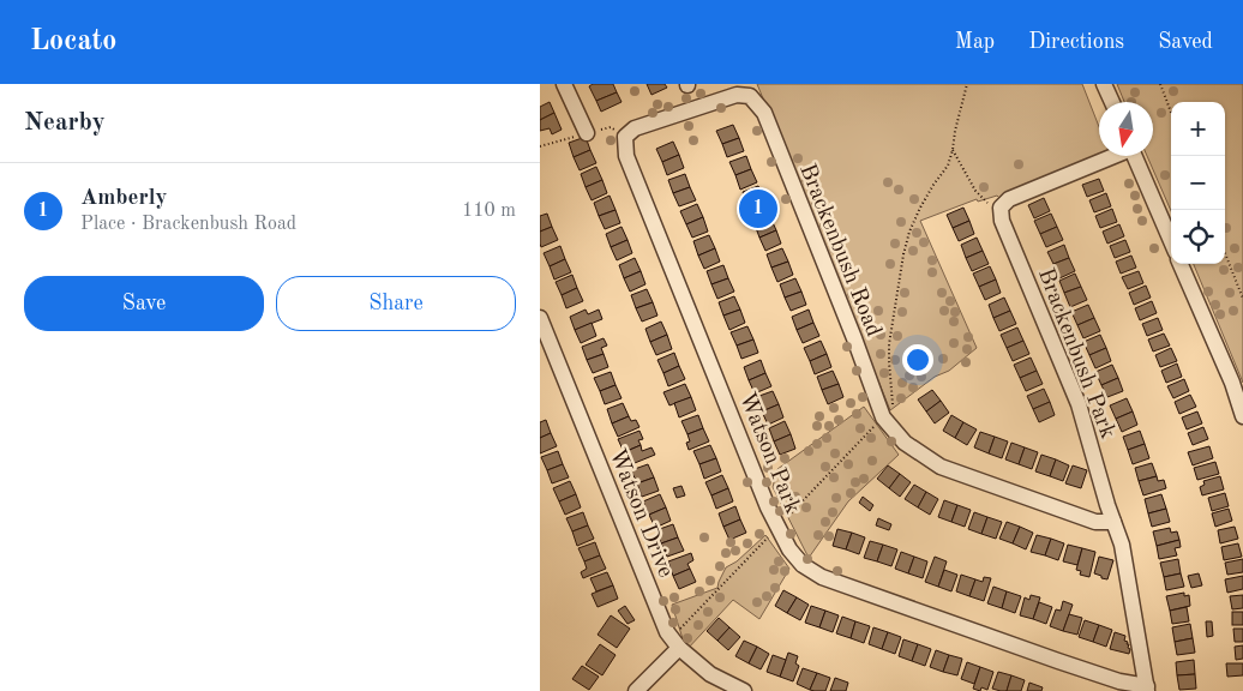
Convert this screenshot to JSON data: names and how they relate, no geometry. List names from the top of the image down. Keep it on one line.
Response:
{"streets":{"street":["Brackenbush Road","Brackenbush Park","Watson Park","Watson Drive"]},"crossings":[["Brackenbush Road","Brackenbush Park"],["Brackenbush Road","Watson Park"],["Brackenbush Park","Watson Park"]],"north":"bottom","page":{"header":"Locato","nav":["Map","Directions","Saved"],"heading":"Nearby","map_buttons":["+","−"],"list":[{"mark":"1","name":"Amberly","note":"Place · Brackenbush Road","value":"110 m"}],"pins":"1","buttons":["Save","Share"]}}
